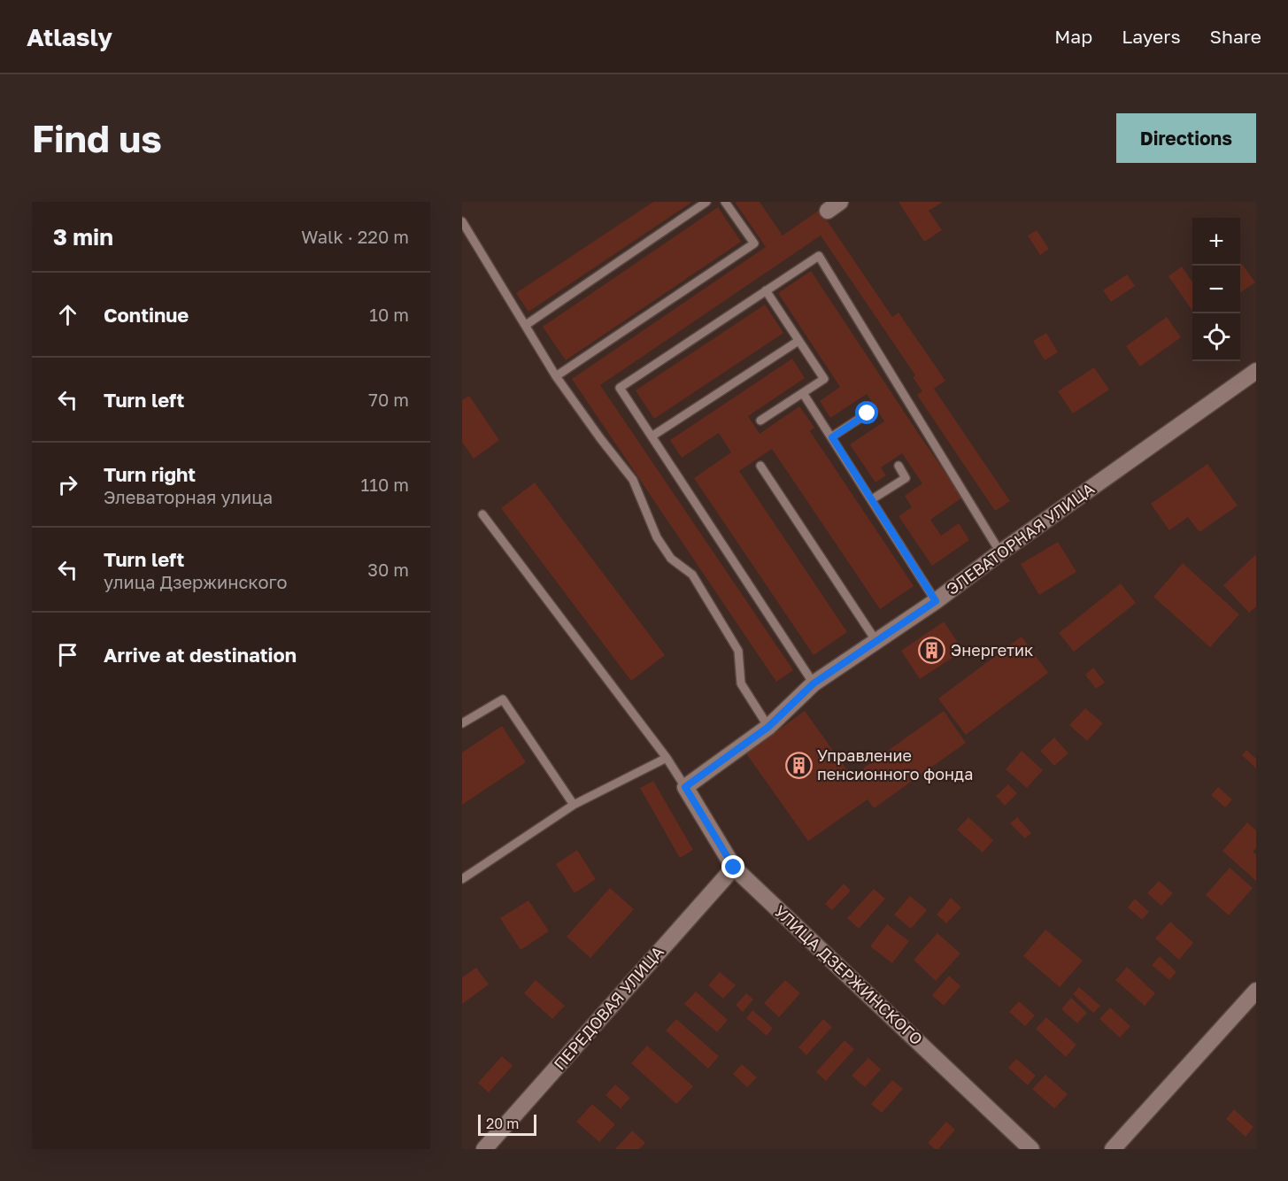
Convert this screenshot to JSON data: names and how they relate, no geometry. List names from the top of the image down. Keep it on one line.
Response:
{"streets":{"street":["ЭЛЕВАТОРНАЯ УЛИЦА","УЛИЦА ДЗЕРЖИНСКОГО","ПЕРЕДОВАЯ УЛИЦА"]},"crossings":[["ЭЛЕВАТОРНАЯ УЛИЦА","УЛИЦА ДЗЕРЖИНСКОГО"],["УЛИЦА ДЗЕРЖИНСКОГО","ПЕРЕДОВАЯ УЛИЦА"]],"places":{"building":["Энергетик","Управление пенсионного фонда"]},"scale_bar":"20 m","page":{"header":"Atlasly","nav":["Map","Layers","Share"],"buttons":"Directions","title":"Find us","heading":["3 min","Walk · 220 m"],"map_buttons":["+","−"],"list":[["Continue","10 m"],["Turn left","70 m"],["Turn right","Элеваторная улица","110 m"],["Turn left","улица Дзержинского","30 m"],"Arrive at destination"],"scale":"20 m"}}
